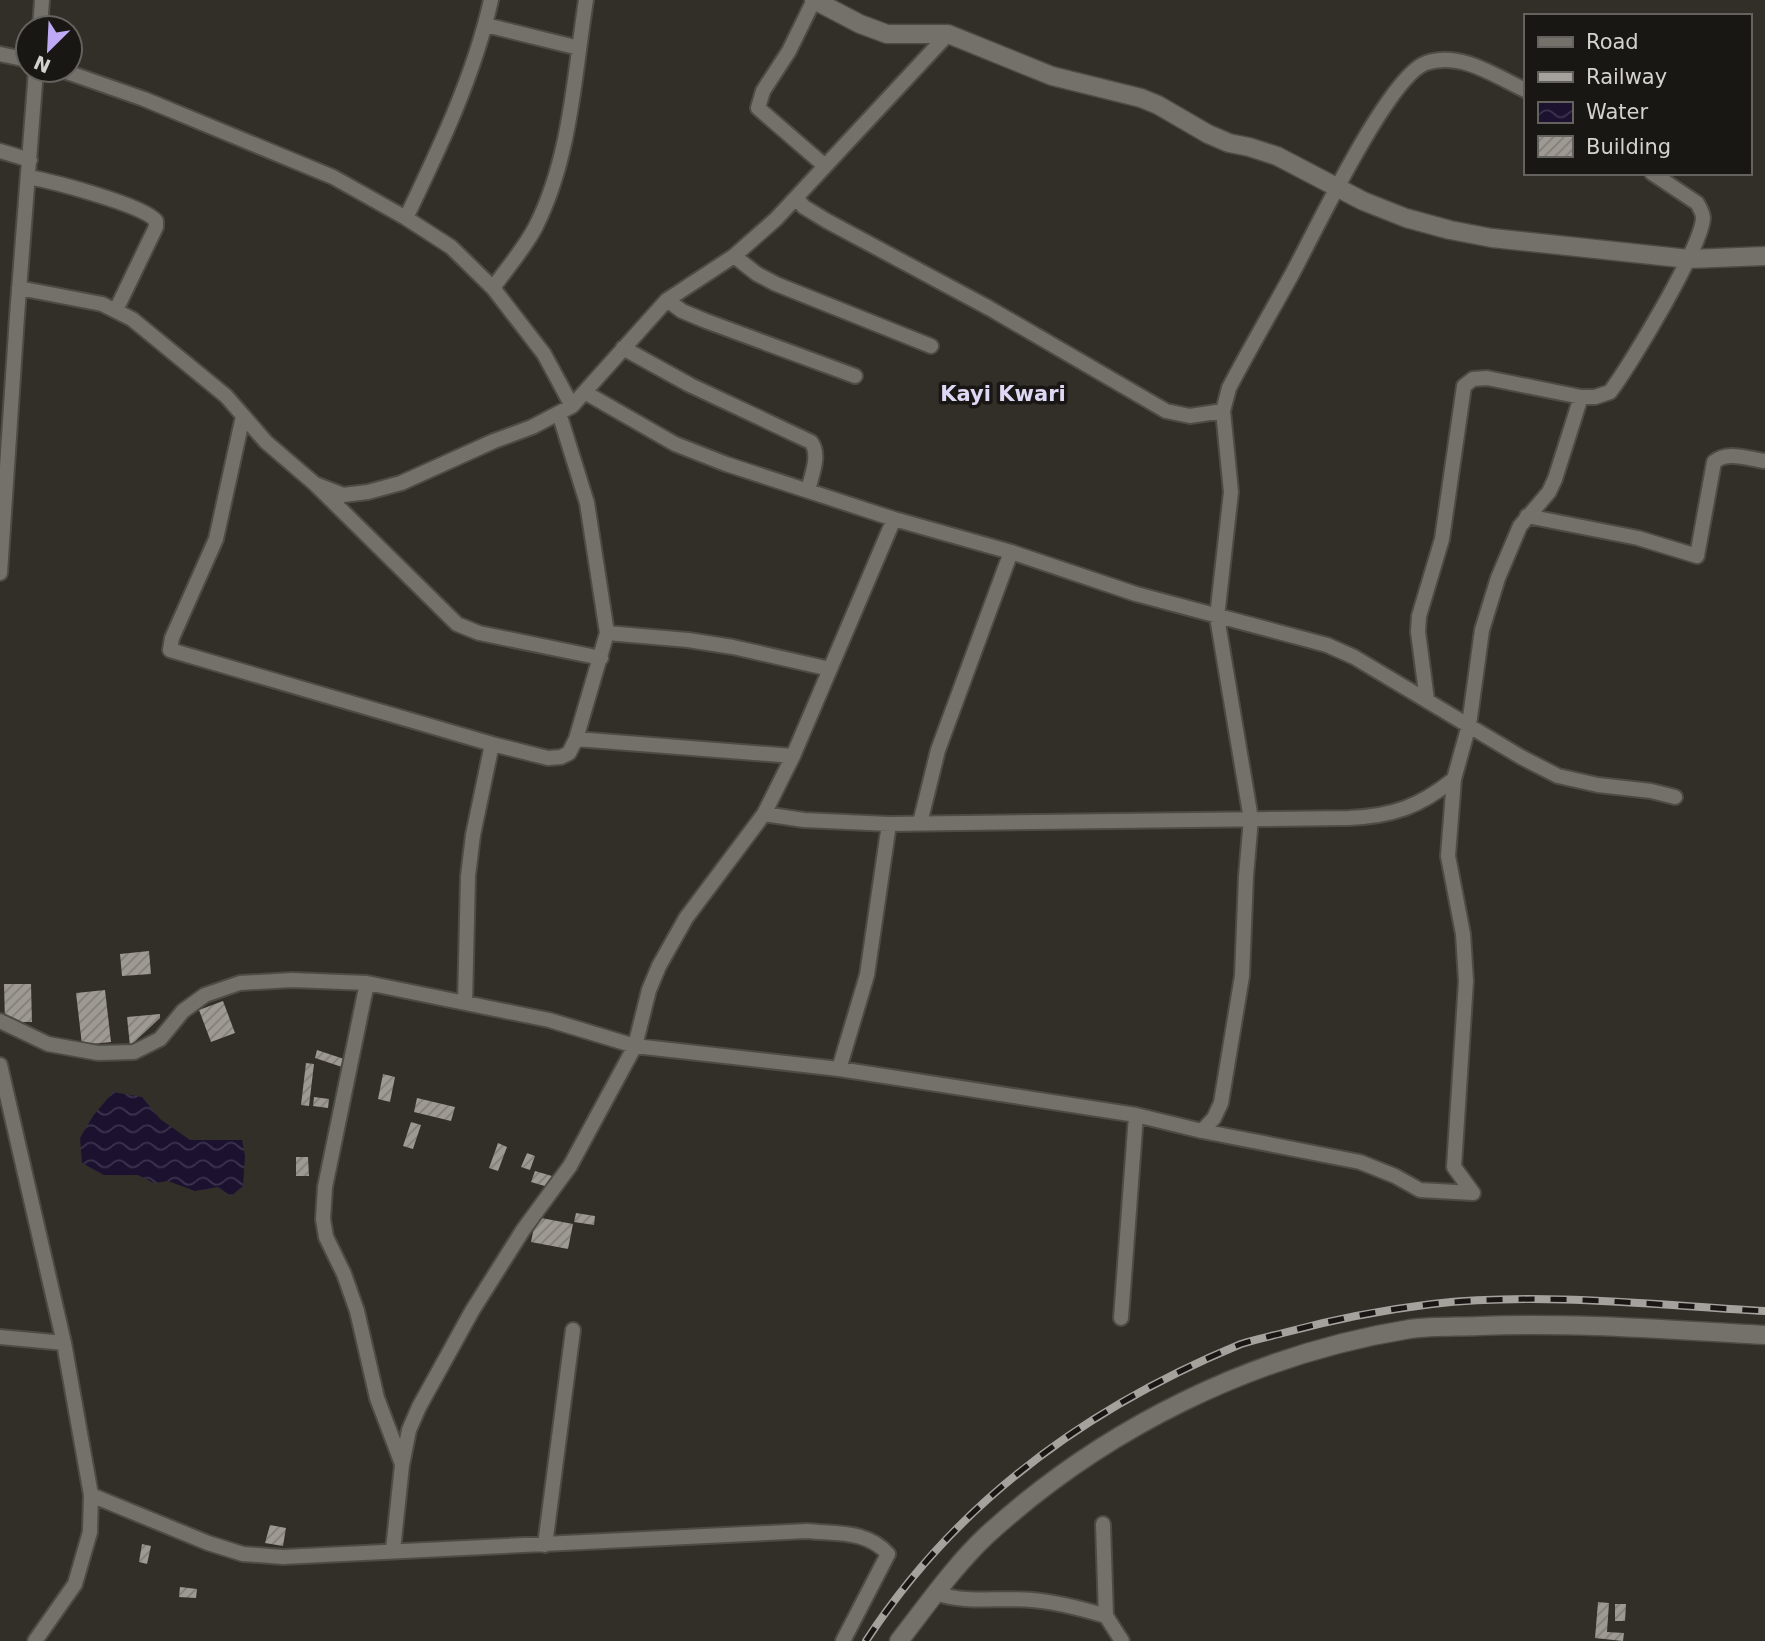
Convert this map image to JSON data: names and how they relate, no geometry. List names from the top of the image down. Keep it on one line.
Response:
{"districts":["Kayi Kwari"],"legend":["Road","Railway","Water","Building"],"north":"bottom left"}
